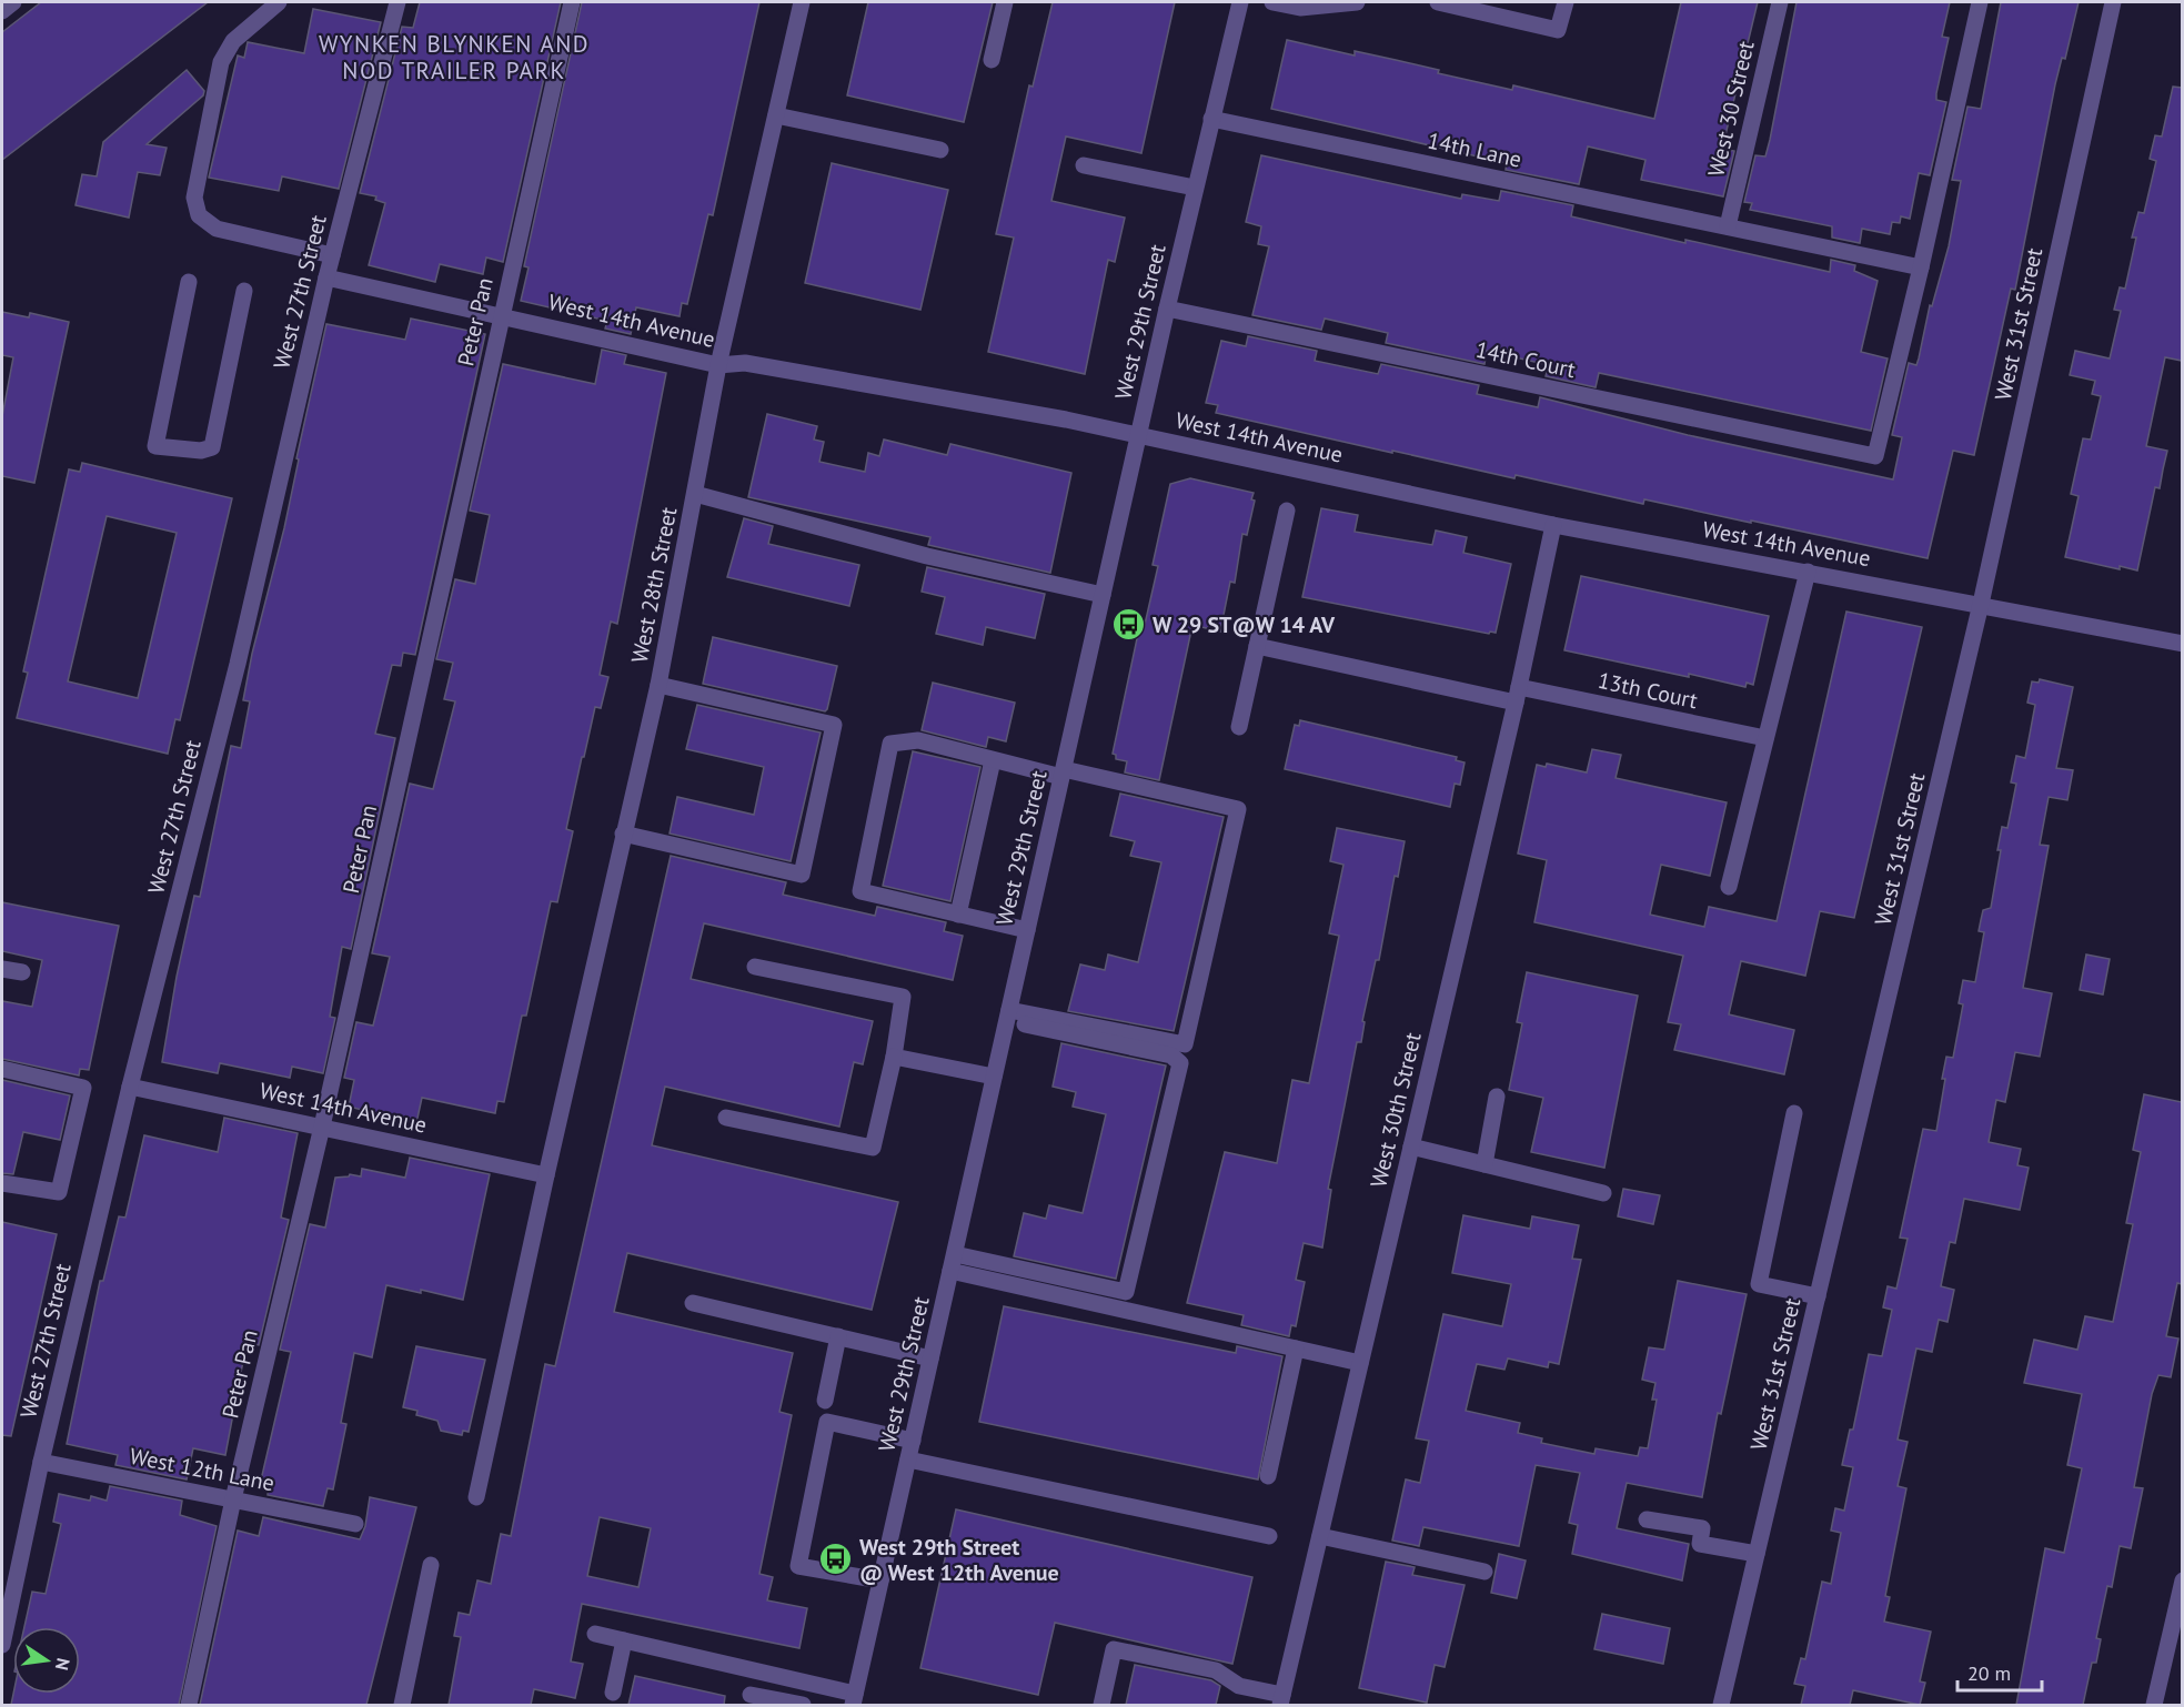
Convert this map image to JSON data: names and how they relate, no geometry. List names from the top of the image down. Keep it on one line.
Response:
{"streets":{"street":["West 30 Street","14th Lane","West 27th Street","West 14th Avenue","Peter Pan","West 29th Street","West 31st Street","14th Court","West 28th Street","13th Court","West 30th Street","West 12th Lane"]},"crossings":[["West 30 Street","14th Lane"],["14th Lane","West 29th Street"],["14th Lane","14th Court"],["West 27th Street","West 14th Avenue"],["West 27th Street","West 12th Lane"],["West 14th Avenue","Peter Pan"],["West 14th Avenue","West 29th Street"],["West 14th Avenue","West 31st Street"],["West 14th Avenue","West 28th Street"],["West 14th Avenue","West 30th Street"],["Peter Pan","West 12th Lane"],["West 29th Street","14th Court"],["13th Court","West 30th Street"]],"districts":["WYNKEN BLYNKEN AND NOD TRAILER PARK"],"places":{"bus stop":["W 29 ST@W 14 AV","West 29th Street @ West 12th Avenue"]},"scale_bar":"20 m","north":"right"}
